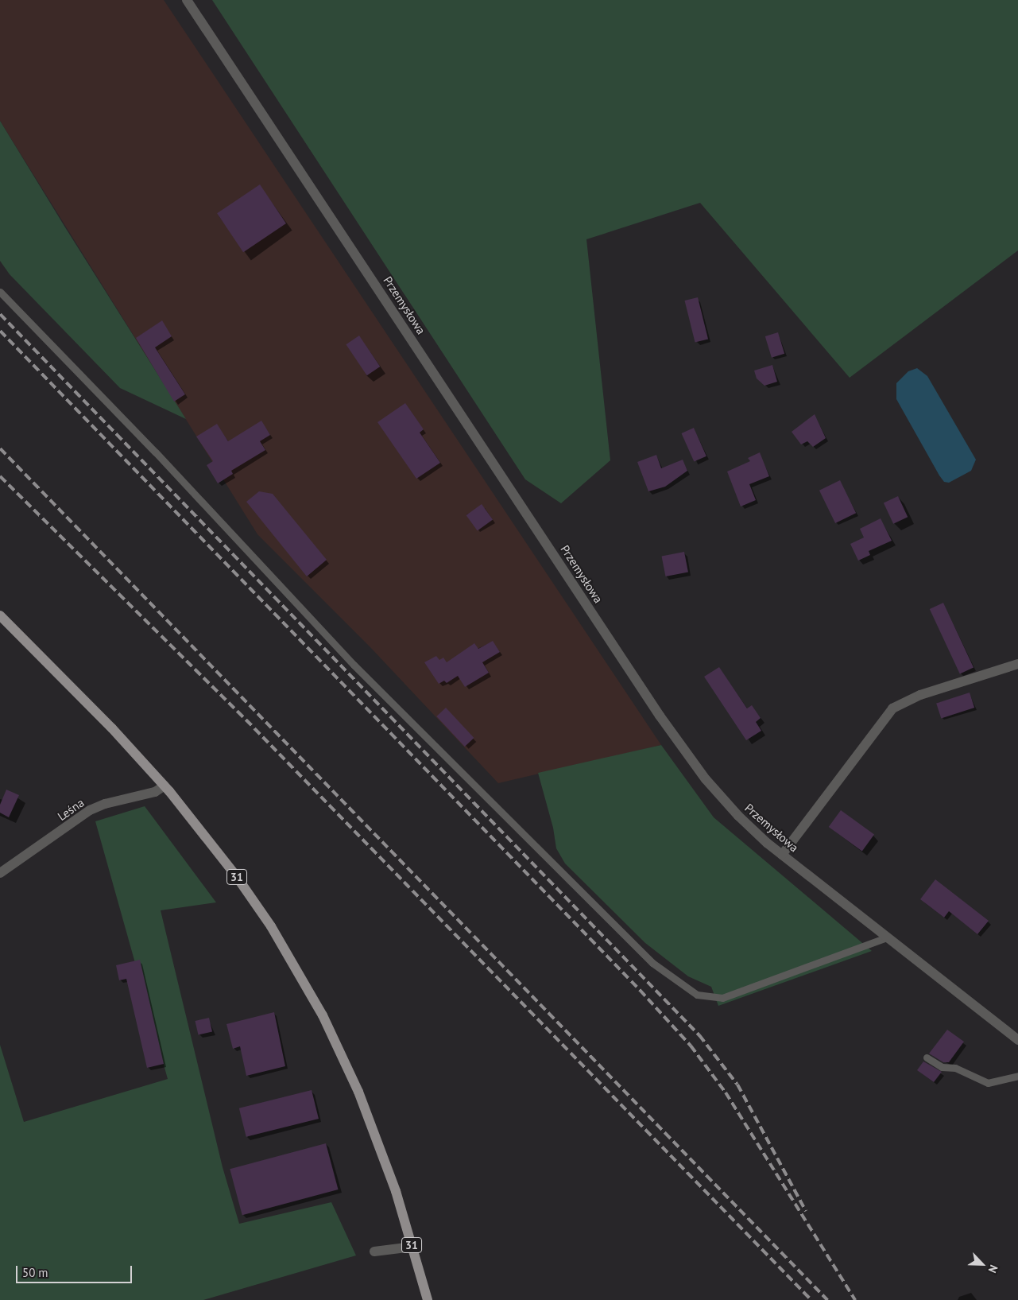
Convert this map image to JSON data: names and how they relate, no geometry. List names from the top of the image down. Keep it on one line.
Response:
{"streets":{"main road":["31"],"street":["Przemysłowa","Leśna"]},"crossings":[["Leśna","31"]],"scale_bar":"50 m","north":"bottom right"}
